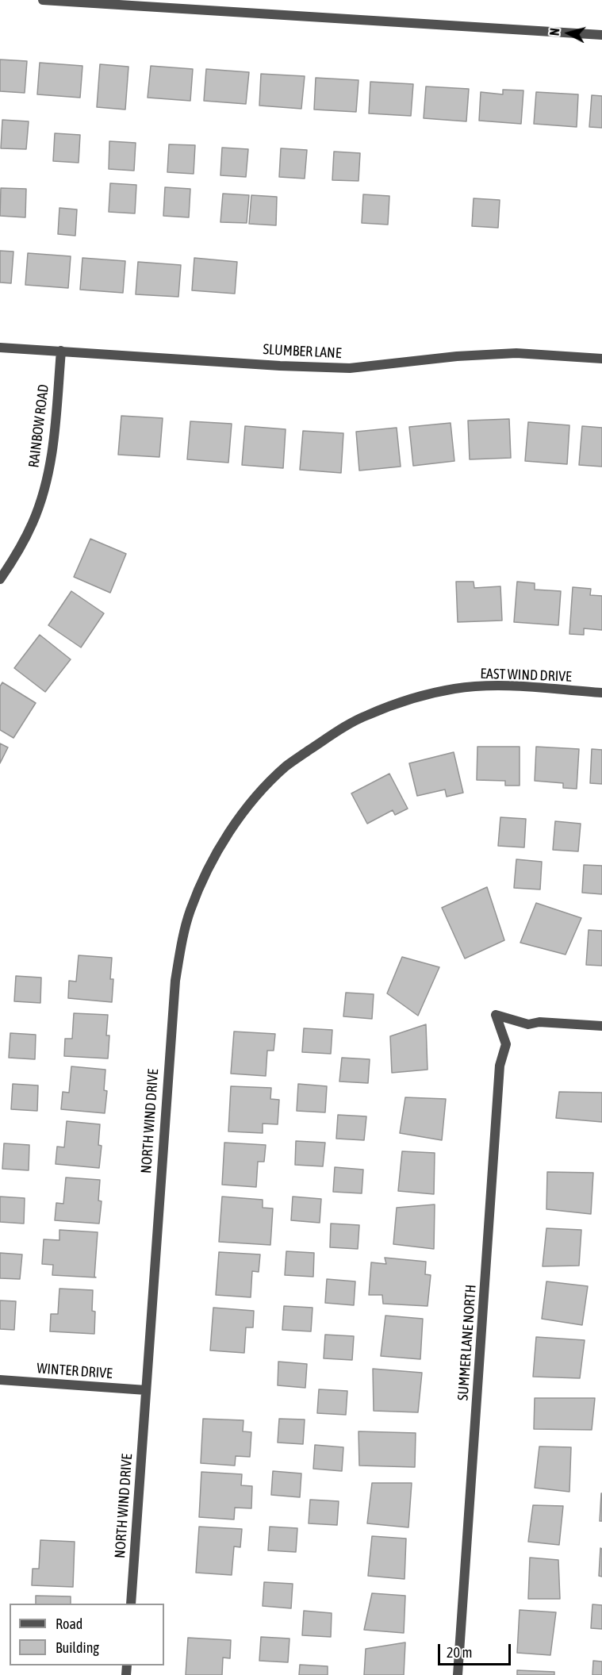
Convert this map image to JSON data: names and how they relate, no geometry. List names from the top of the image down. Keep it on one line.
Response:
{"streets":{"street":["SLUMBER LANE","RAINBOW ROAD","EAST WIND DRIVE","NORTH WIND DRIVE","SUMMER LANE NORTH","WINTER DRIVE"]},"crossings":[["SLUMBER LANE","RAINBOW ROAD"],["EAST WIND DRIVE","NORTH WIND DRIVE"],["NORTH WIND DRIVE","WINTER DRIVE"]],"legend":["Road","Building"],"scale_bar":"20 m","north":"left"}
